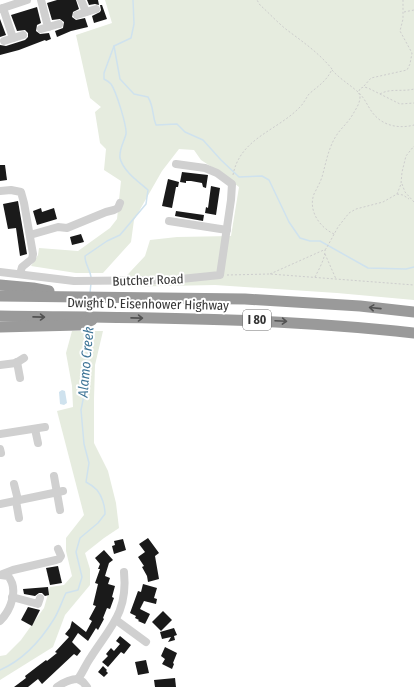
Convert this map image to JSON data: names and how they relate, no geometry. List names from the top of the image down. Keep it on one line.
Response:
{"streets":{"highway":["Dwight D. Eisenhower Highway","I 80"],"street":["Butcher Road"]},"water":["Alamo Creek"]}
